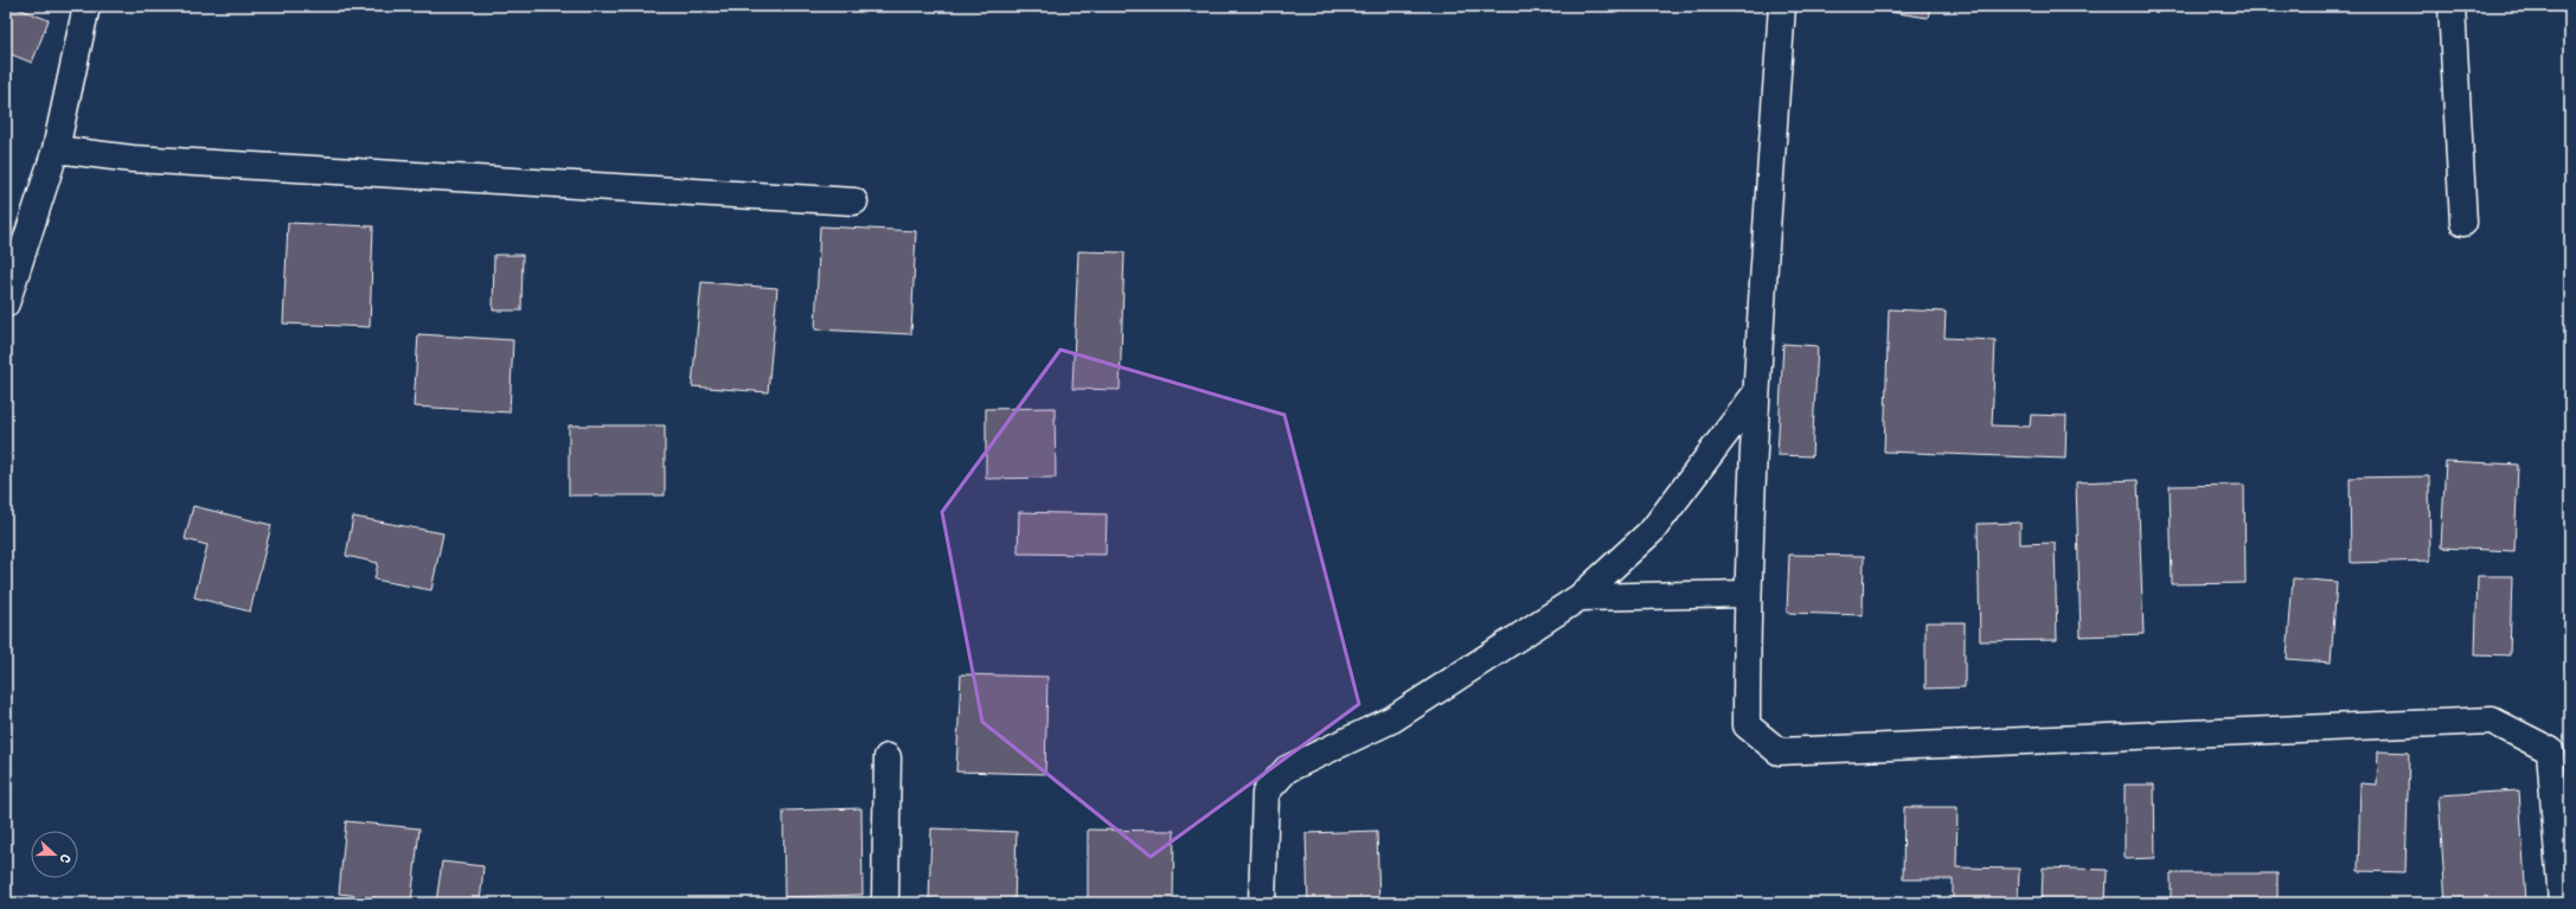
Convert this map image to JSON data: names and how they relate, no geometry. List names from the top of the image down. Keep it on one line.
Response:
{"north":"right"}
